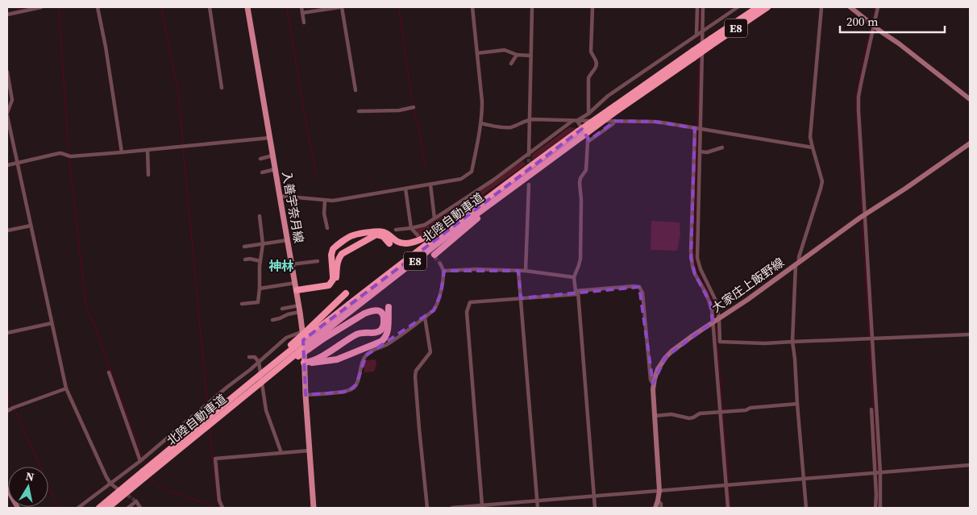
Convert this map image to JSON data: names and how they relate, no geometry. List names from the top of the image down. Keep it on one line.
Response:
{"streets":{"highway":["E8","北陸自動車道"],"main road":["入善宇奈月線","大家庄上飯野線"]},"crossings":[["入善宇奈月線","北陸自動車道"]],"districts":["神林"],"scale_bar":"200 m","north":"top"}
